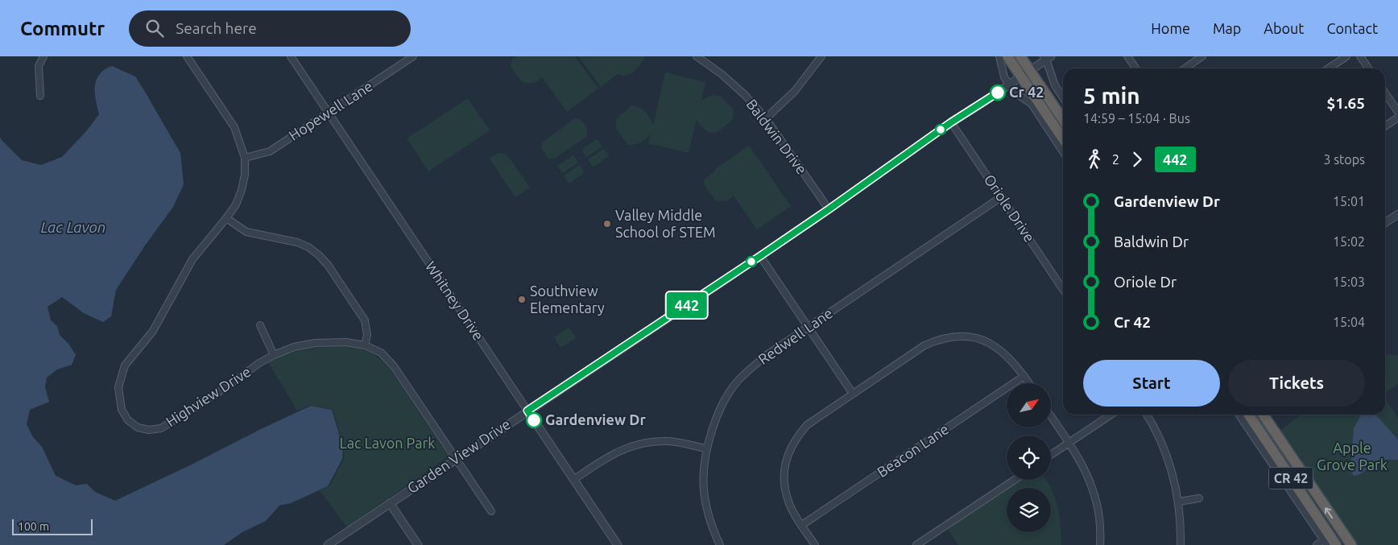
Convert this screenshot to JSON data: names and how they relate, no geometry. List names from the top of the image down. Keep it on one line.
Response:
{"streets":{"highway":["CR 42"],"street":["Hopewell Lane","Baldwin Drive","Oriole Drive","Whitney Drive","Redwell Lane","Highview Drive","Beacon Lane","Garden View Drive"]},"crossings":[["Hopewell Lane","Whitney Drive"],["Hopewell Lane","Highview Drive"],["Baldwin Drive","Garden View Drive"],["Oriole Drive","Redwell Lane"],["Oriole Drive","Garden View Drive"],["Whitney Drive","Garden View Drive"],["Highview Drive","Garden View Drive"]],"water":["Lac Lavon"],"parks":["Lac Lavon Park","Apple Grove Park"],"places":["Cr 42","Valley Middle School of STEM","Southview Elementary","Gardenview Dr"],"lines":["bus line 442"],"scale_bar":"100 m","north":"top right","page":{"header":"Commutr","search":"Search here","nav":["Home","Map","About","Contact"],"on_map":"442","heading":["5 min","14:59 – 15:04 · Bus","$1.65"],"legs":["2","442","3 stops"],"list":[{"name":"Gardenview Dr","value":"15:01"},{"name":"Baldwin Dr","value":"15:02"},{"name":"Oriole Dr","value":"15:03"},{"name":"Cr 42","value":"15:04"}],"buttons":["Start","Tickets"],"scale":"100 m"}}
